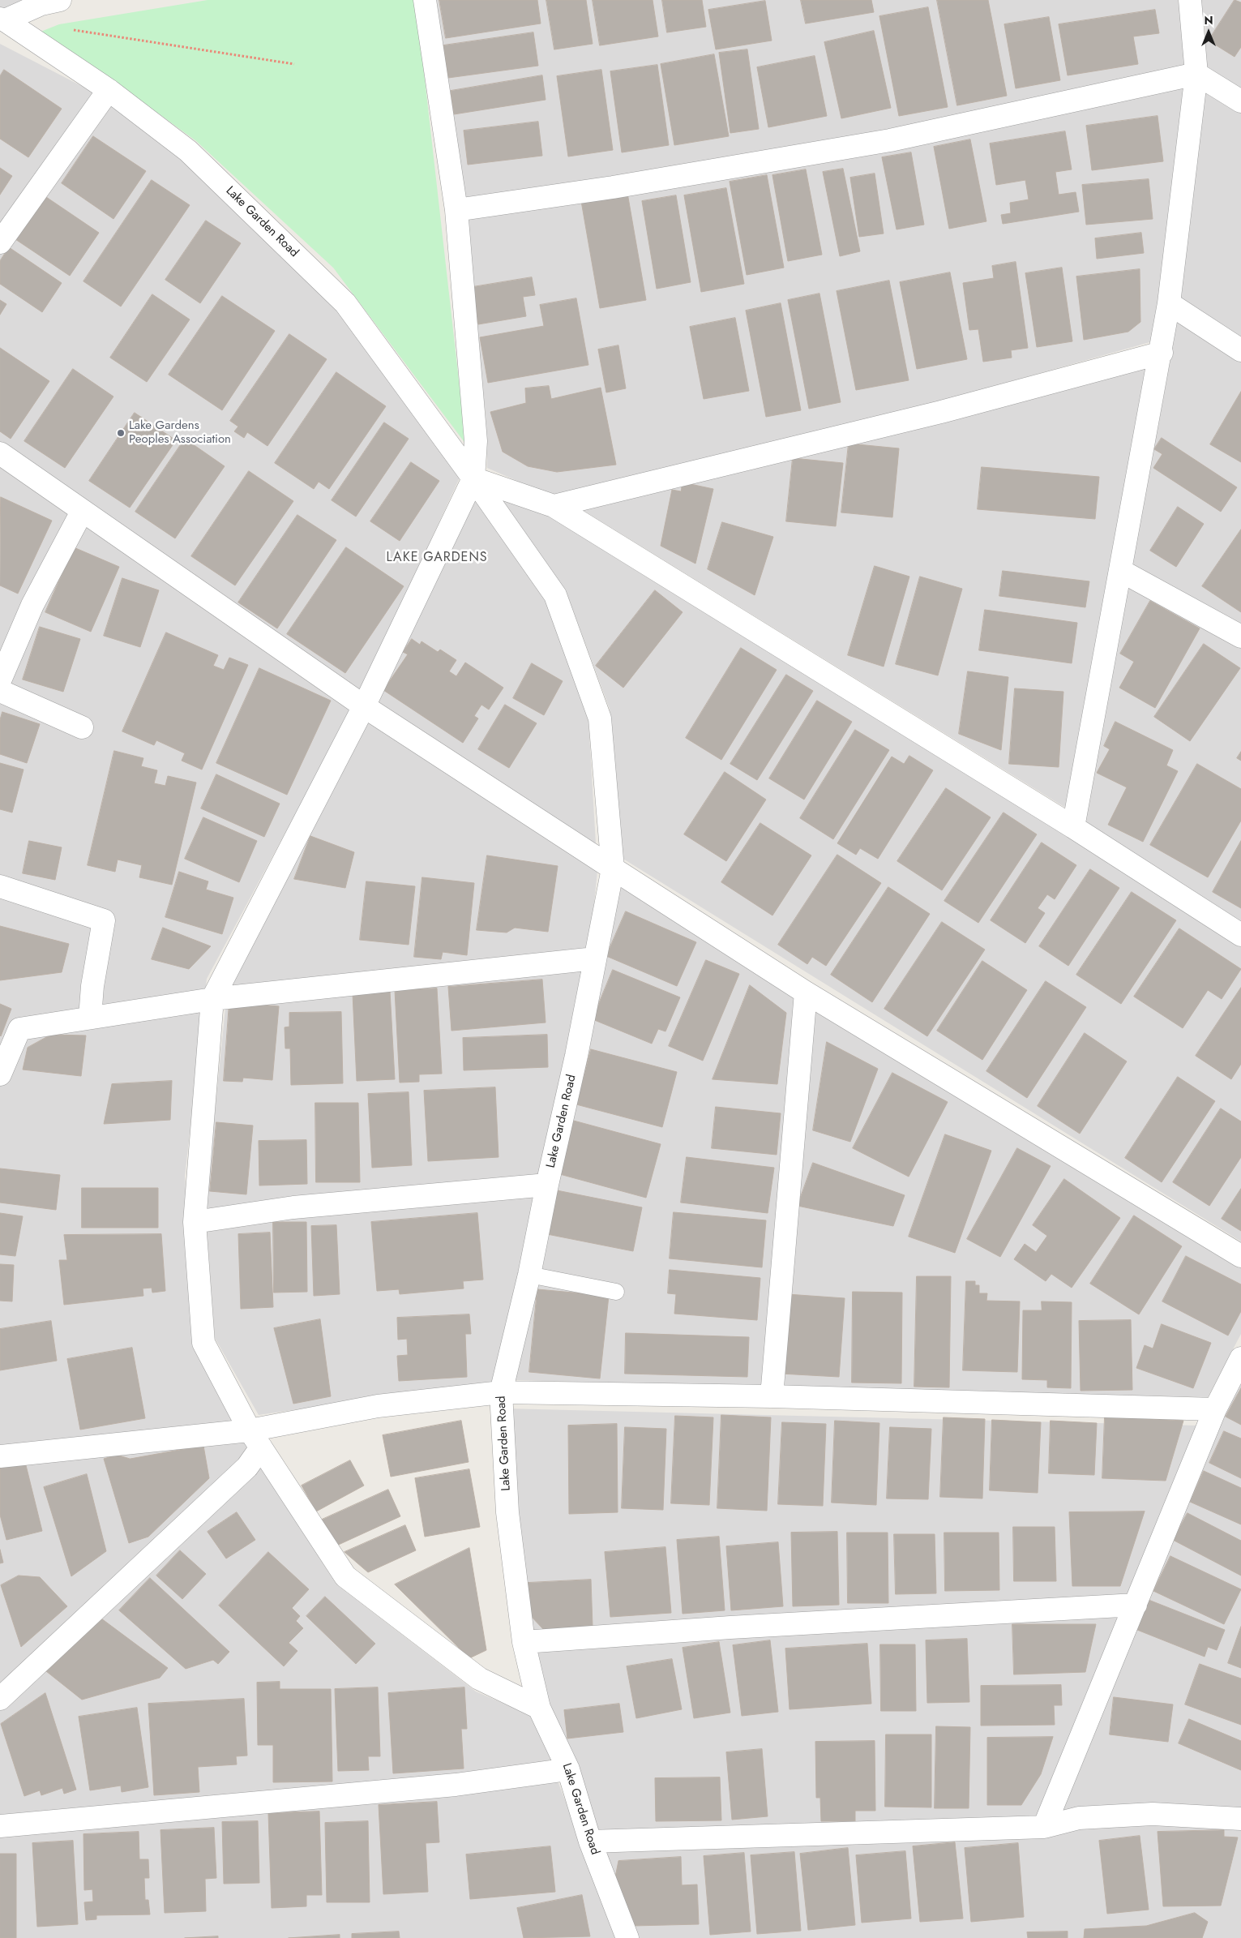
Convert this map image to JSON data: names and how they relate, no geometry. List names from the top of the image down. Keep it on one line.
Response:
{"streets":{"street":["Lake Garden Road"]},"districts":["LAKE GARDENS"],"places":["Lake Gardens Peoples Association"],"north":"top"}
